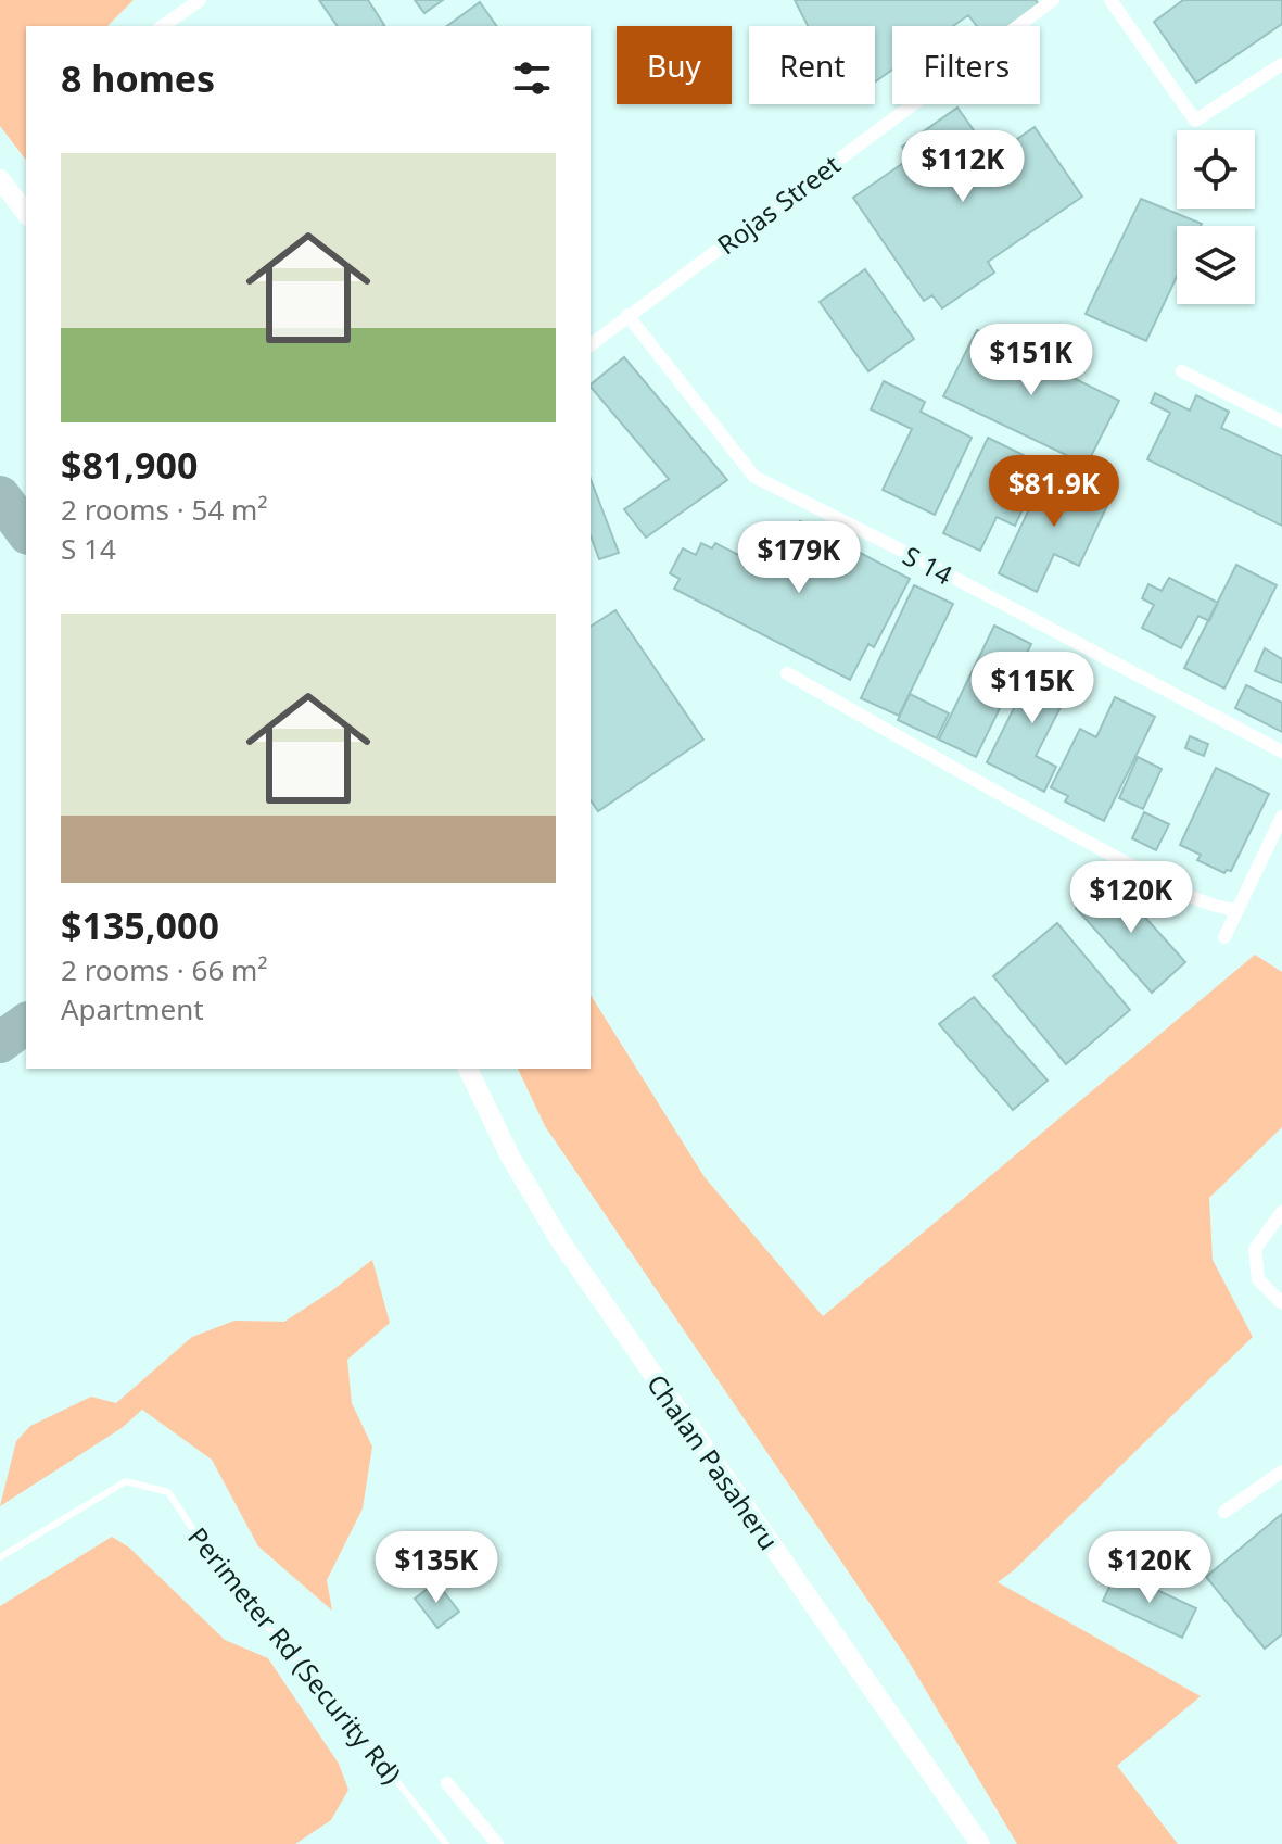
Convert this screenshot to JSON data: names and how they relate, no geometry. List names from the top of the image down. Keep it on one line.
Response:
{"streets":{"main road":["Chalan Pasaheru"],"street":["Rojas Street","S 14"],"lane":["Perimeter Rd (Security Rd)"]},"crossings":[["Rojas Street","S 14"]],"page":{"chip":["Buy","Rent","Filters"],"heading":"8 homes","price":["$112K","$151K","$81.9K","$179K","$115K","$120K","$135K","$120K"],"list":[{"name":"$81,900","note":"2 rooms · 54 m² · S 14"},{"name":"$135,000","note":"2 rooms · 66 m² · Apartment"}]}}
